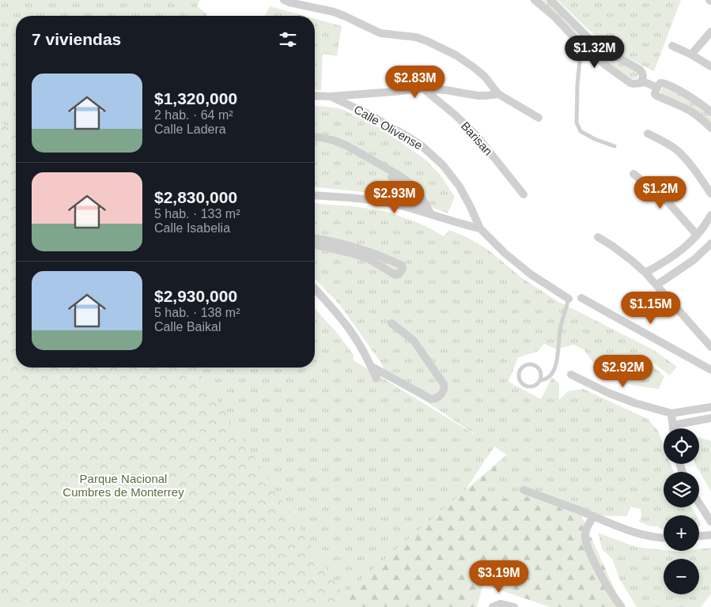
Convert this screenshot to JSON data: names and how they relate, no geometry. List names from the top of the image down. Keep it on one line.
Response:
{"streets":{"street":["Calle Olivense","Barisan"]},"parks":["Parque Nacional Cumbres de Monterrey"],"page":{"heading":"7 viviendas","price":["$1.32M","$2.83M","$1.2M","$2.93M","$1.15M","$2.92M","$3.19M"],"list":[{"name":"$1,320,000","note":"2 hab. · 64 m² · Calle Ladera"},{"name":"$2,830,000","note":"5 hab. · 133 m² · Calle Isabelia"},{"name":"$2,930,000","note":"5 hab. · 138 m² · Calle Baikal"}],"map_buttons":["+","−"]}}
